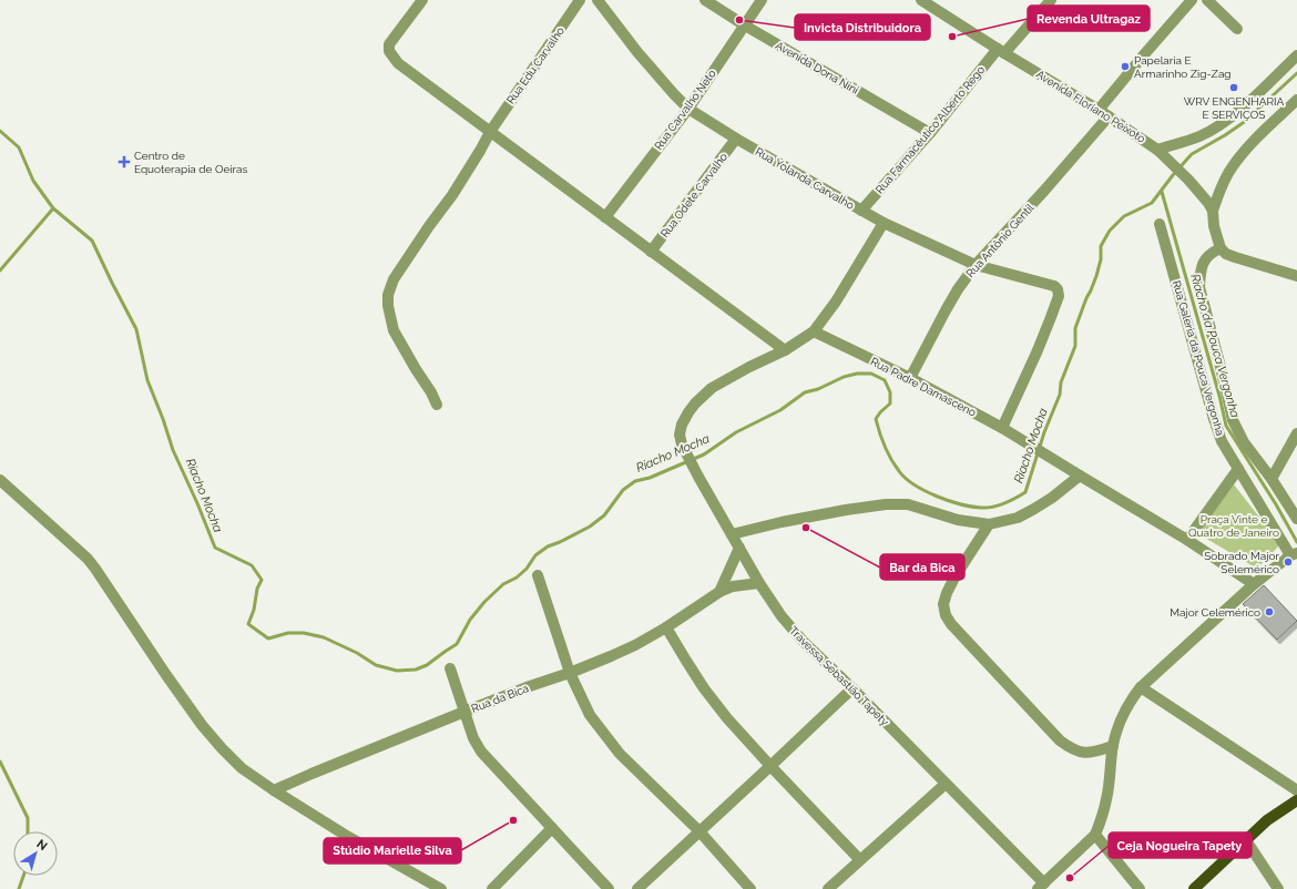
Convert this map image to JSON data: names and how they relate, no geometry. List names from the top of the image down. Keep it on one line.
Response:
{"streets":{"street":["Rua Edu Carvalho","Avenida Dona Nini","Avenida Floriano Peixoto","Rua Carvalho Neto","Rua Farmacêutico Alberto Rego","Rua Yolanda Carvalho","Rua Odete Carvalho","Rua Antônio Gentil","Rua Galeria da Pouca Vergonha","Rua Padre Damasceno","Travessa Sebastião Tapety","Rua da Bica"]},"crossings":[["Avenida Dona Nini","Rua Carvalho Neto"],["Avenida Dona Nini","Rua Farmacêutico Alberto Rego"],["Avenida Floriano Peixoto","Rua Farmacêutico Alberto Rego"],["Avenida Floriano Peixoto","Rua Antônio Gentil"],["Avenida Floriano Peixoto","Rua Galeria da Pouca Vergonha"],["Rua Carvalho Neto","Rua Yolanda Carvalho"],["Rua Farmacêutico Alberto Rego","Rua Yolanda Carvalho"],["Rua Yolanda Carvalho","Rua Odete Carvalho"],["Rua Yolanda Carvalho","Rua Antônio Gentil"],["Rua Yolanda Carvalho","Rua Padre Damasceno"],["Rua Antônio Gentil","Rua Padre Damasceno"],["Travessa Sebastião Tapety","Rua da Bica"]],"water":["Riacho da Pouca Vergonha","Riacho Mocha"],"parks":["Praça Vinte e Quatro de Janeiro"],"places":{"other":["Invicta Distribuidora","Revenda Ultragaz","Papelaria E Armarinho Zig-Zag","WRV ENGENHARIA E SERVIÇOS","Bar da Bica","Sobrado Major Selemérico","Major Celemérico","Stúdio Marielle Silva","Ceja Nogueira Tapety"],"health":["Centro de Equoterapia de Oeiras"]},"north":"top right"}
